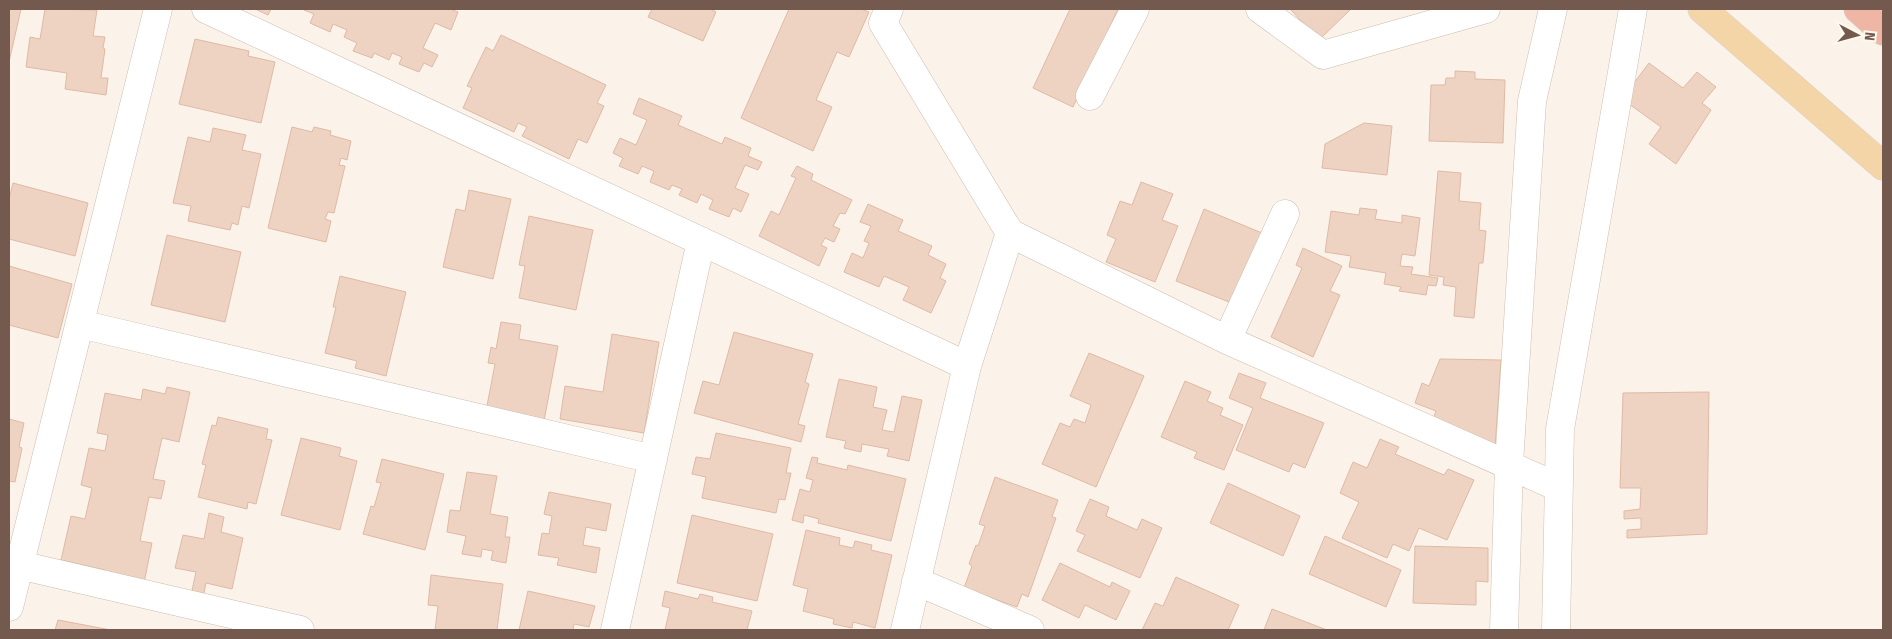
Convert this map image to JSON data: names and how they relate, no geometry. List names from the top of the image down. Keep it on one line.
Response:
{"north":"right"}
